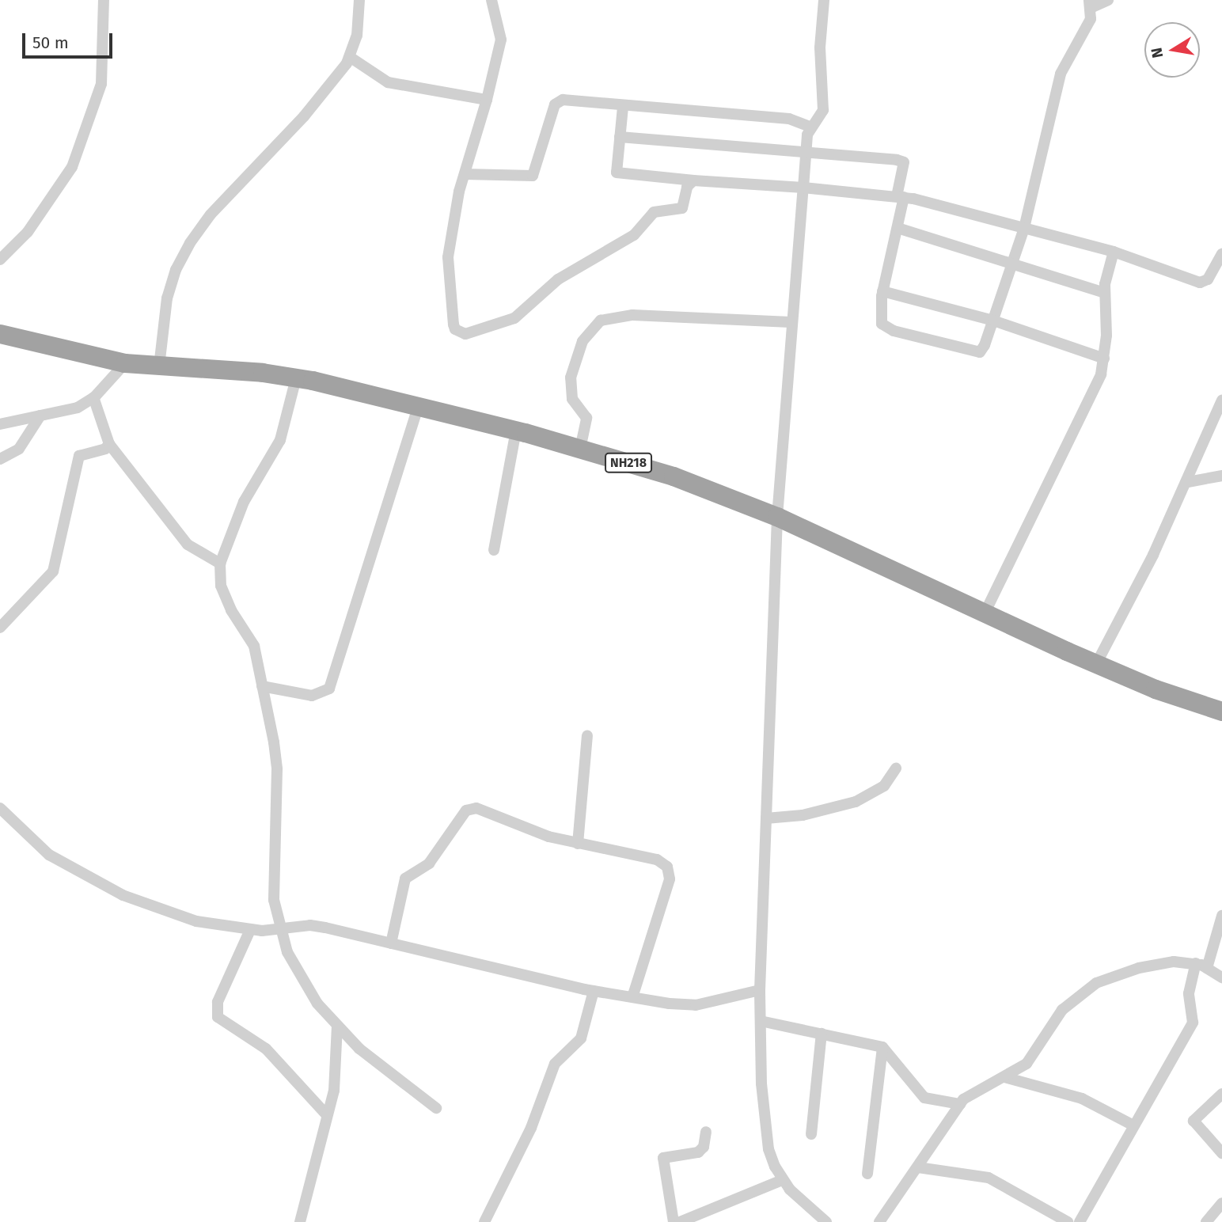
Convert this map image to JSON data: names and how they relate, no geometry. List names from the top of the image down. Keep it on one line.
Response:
{"streets":{"highway":["NH218"]},"scale_bar":"50 m","north":"left"}
